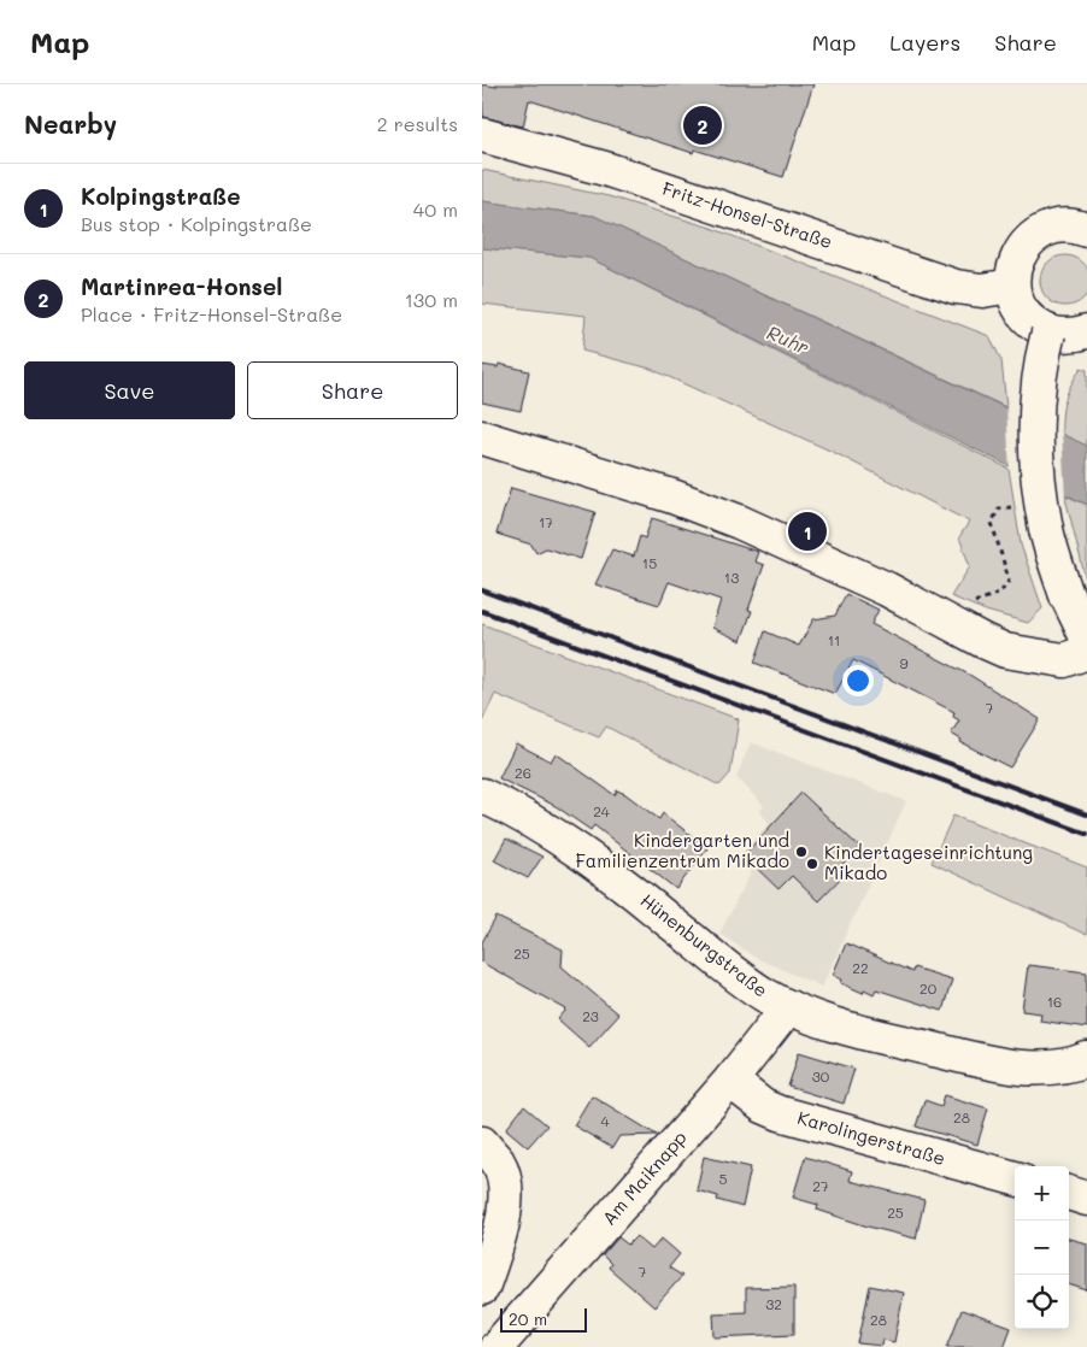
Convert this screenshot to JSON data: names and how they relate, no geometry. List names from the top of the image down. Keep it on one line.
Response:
{"streets":{"street":["Fritz-Honsel-Straße","Hünenburgstraße","Karolingerstraße","Am Maiknapp"]},"crossings":[["Hünenburgstraße","Am Maiknapp"],["Karolingerstraße","Am Maiknapp"]],"water":["Ruhr"],"places":["Kindergarten und Familienzentrum Mikado","Kindertageseinrichtung Mikado"],"house_numbers":["17","15","13","11","9","7","26","24","25","22","20","16","23","30","28","4","5","27","25","7","32","28"],"scale_bar":"20 m","page":{"header":"Map","nav":["Map","Layers","Share"],"heading":["Nearby","2 results"],"pins":["2","1"],"list":[{"mark":"1","name":"Kolpingstraße","note":"Bus stop · Kolpingstraße","value":"40 m"},{"mark":"2","name":"Martinrea-Honsel","note":"Place · Fritz-Honsel-Straße","value":"130 m"}],"buttons":["Save","Share"],"map_buttons":["+","−"],"scale":"20 m"}}
